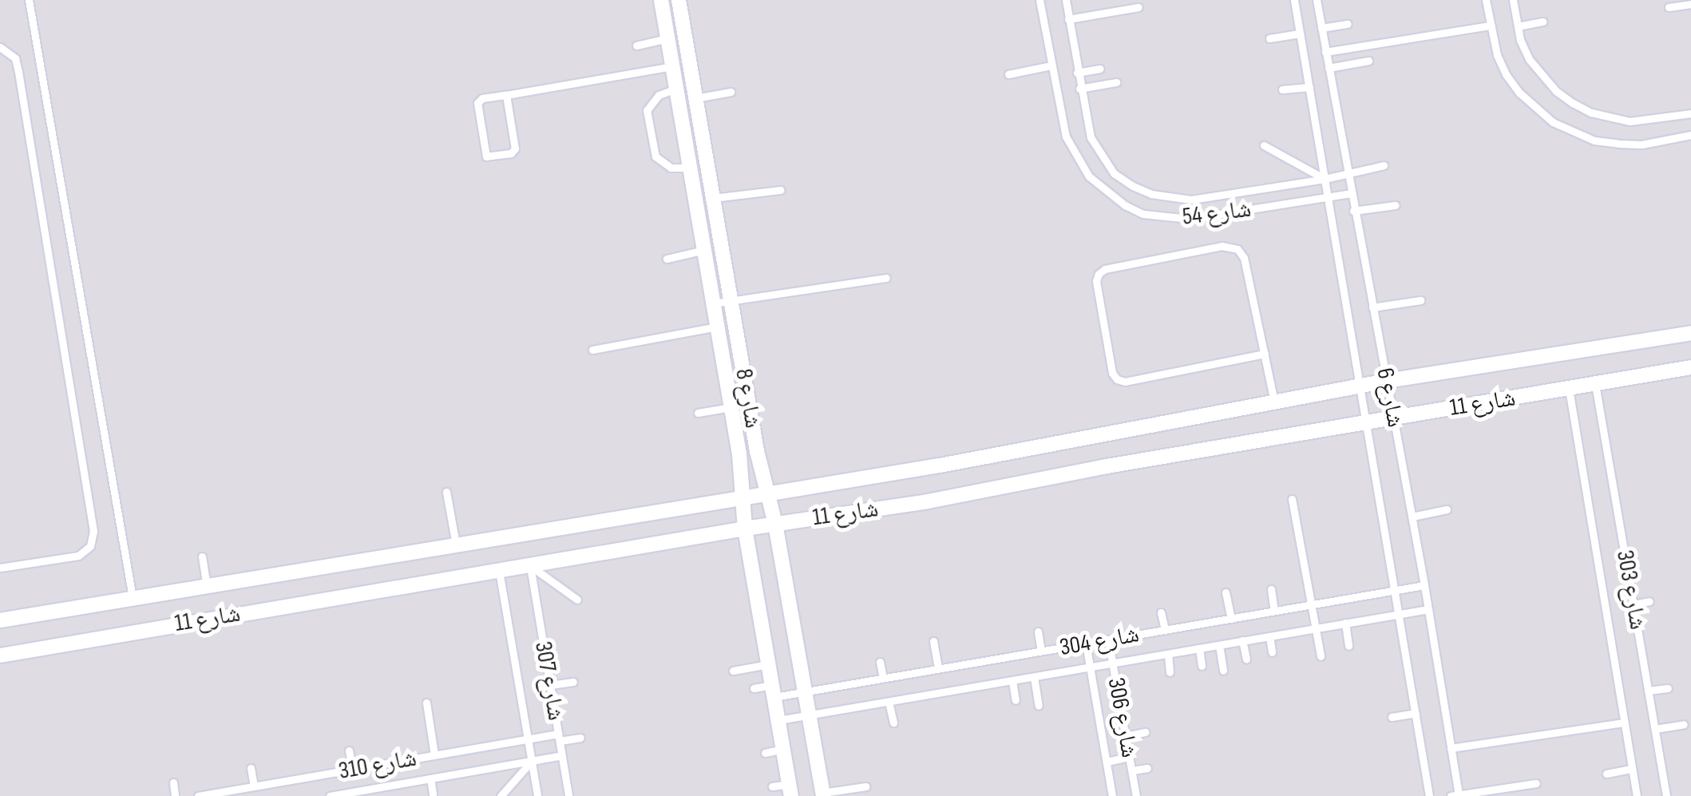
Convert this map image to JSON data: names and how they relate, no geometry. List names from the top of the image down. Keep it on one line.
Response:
{"streets":{"street":["شارع 8","شارع 11"],"lane":["شارع 54","شارع 6","شارع 303","شارع 304","شارع 307","شارع 306","شارع 310"]},"crossings":[["شارع 54","شارع 6"],["شارع 6","شارع 11"],["شارع 6","شارع 304"],["شارع 8","شارع 11"],["شارع 8","شارع 304"],["شارع 11","شارع 303"],["شارع 11","شارع 307"],["شارع 304","شارع 306"],["شارع 307","شارع 310"]]}
